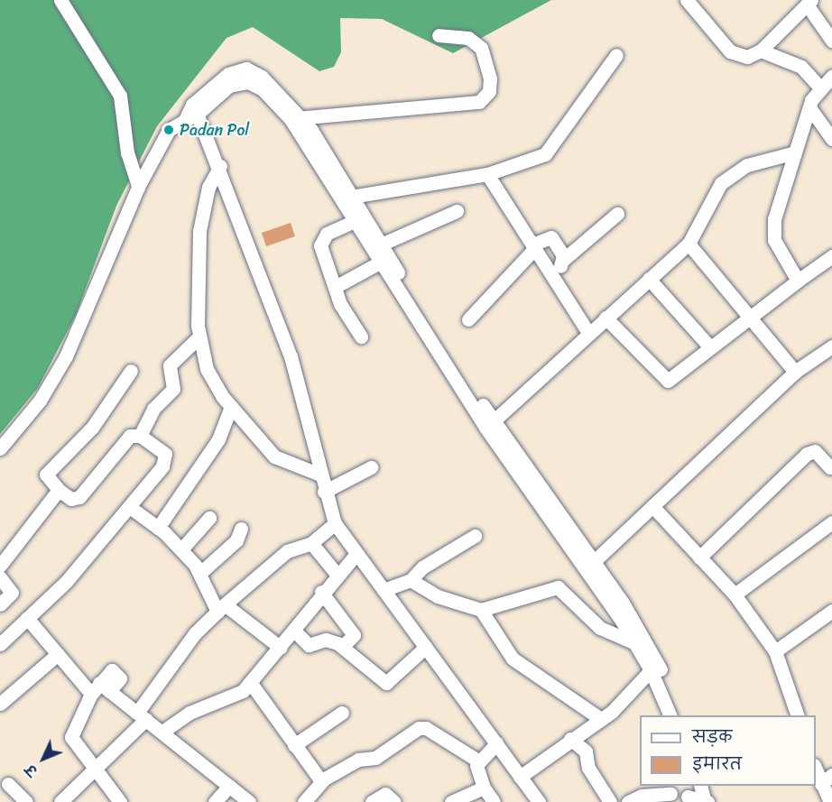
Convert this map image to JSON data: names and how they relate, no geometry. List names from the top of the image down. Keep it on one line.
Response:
{"places":["Padan Pol"],"legend":["सड़क","इमारत"],"north":"bottom left"}
